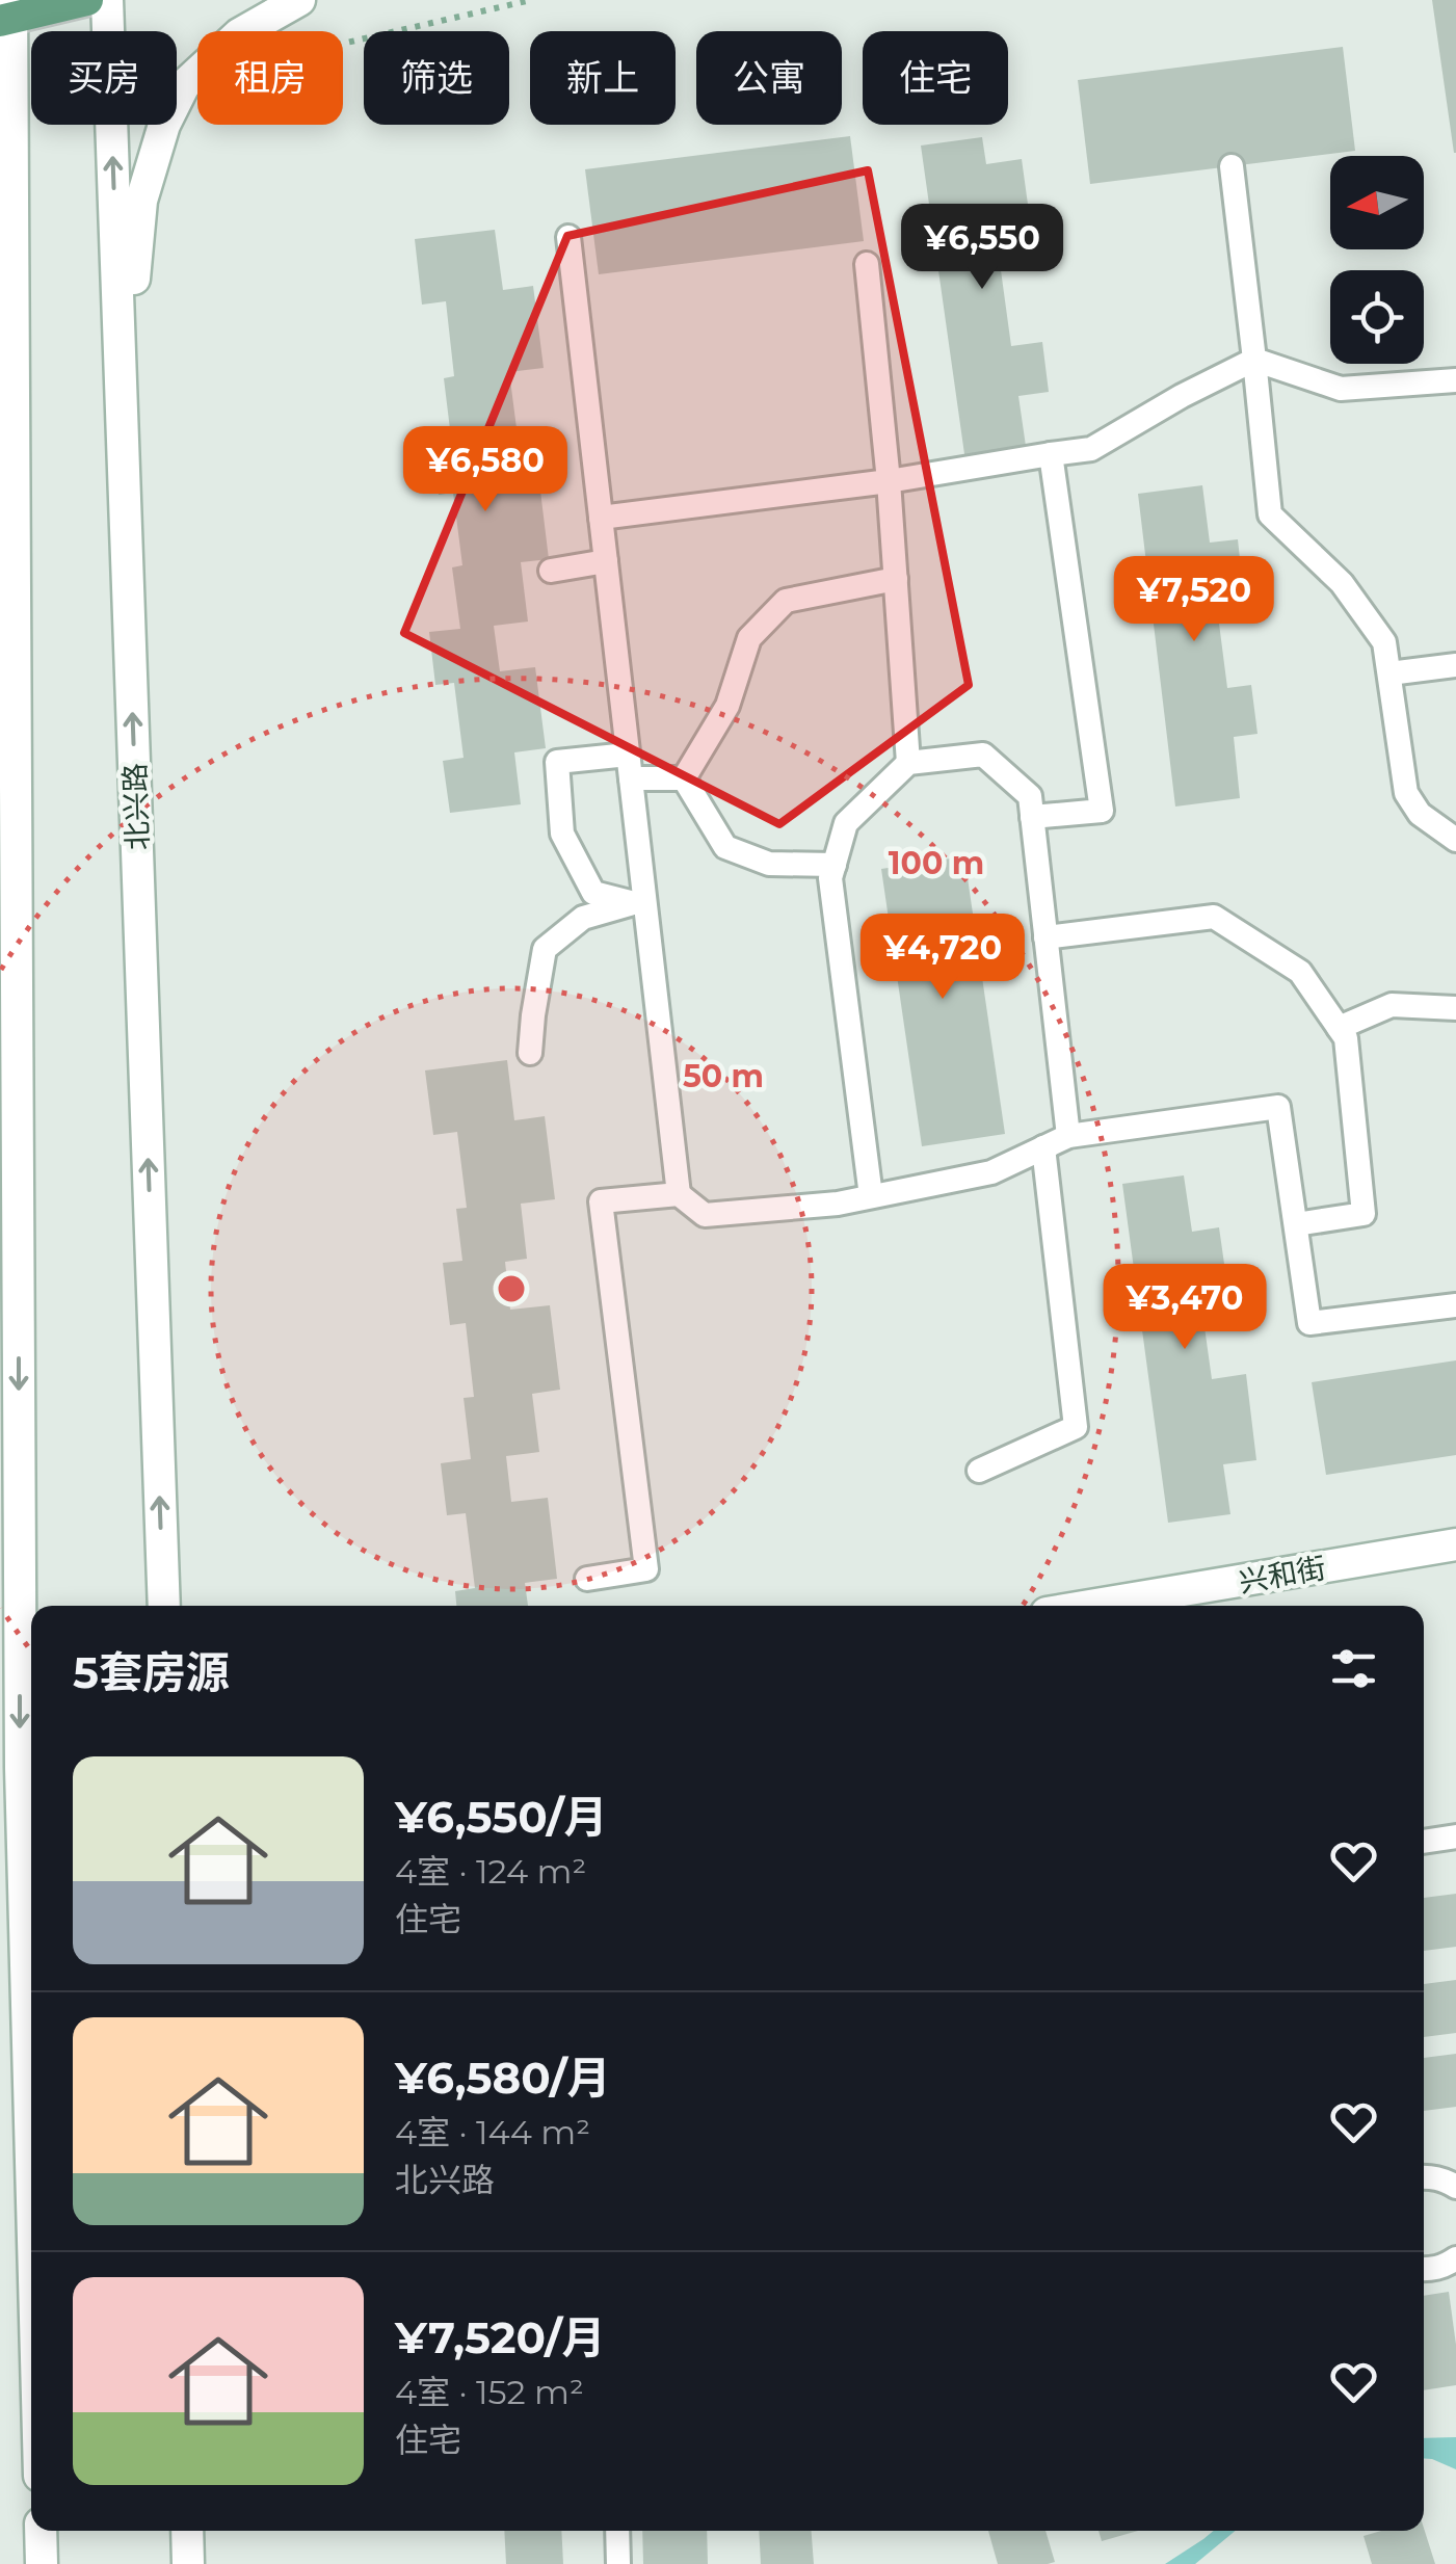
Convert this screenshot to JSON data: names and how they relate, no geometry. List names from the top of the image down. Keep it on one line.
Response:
{"streets":{"main road":["北兴路","兴和街"]},"north":"left","page":{"chip":["买房","租房","筛选","新上","公寓","住宅"],"price":["¥6,550","¥6,580","¥7,520","¥4,720","¥3,470"],"heading":"5套房源","list":[{"name":"¥6,550/月","note":"4室 · 124 m² · 住宅"},{"name":"¥6,580/月","note":"4室 · 144 m² · 北兴路"},{"name":"¥7,520/月","note":"4室 · 152 m² · 住宅"}]},"rings":["100 m","50 m"]}
